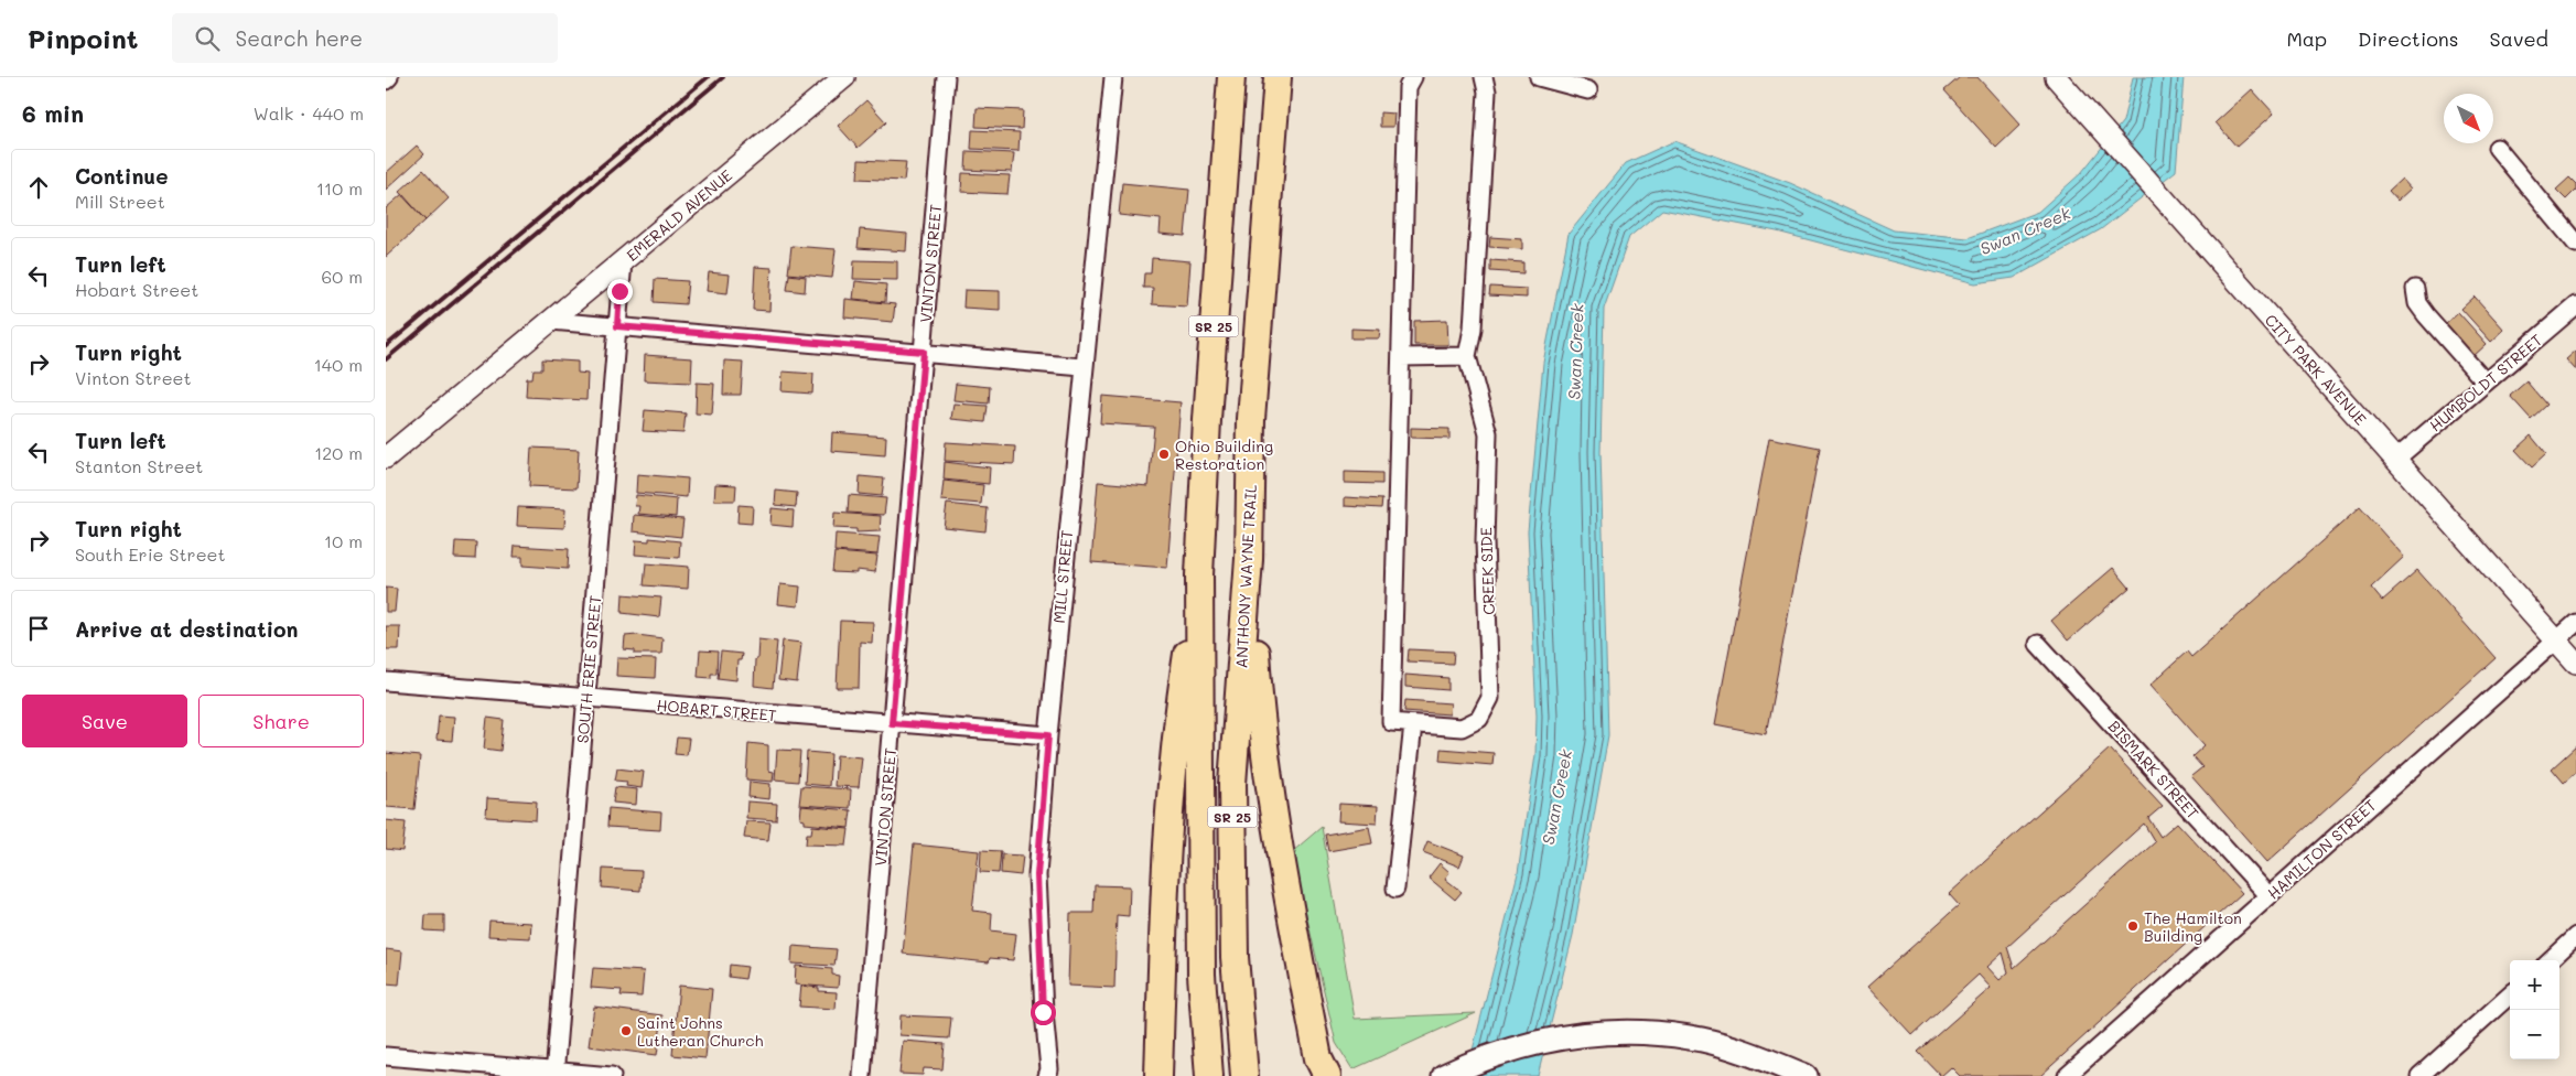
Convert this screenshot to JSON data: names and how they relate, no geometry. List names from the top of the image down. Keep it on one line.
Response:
{"streets":{"highway":["SR 25","ANTHONY WAYNE TRAIL"],"street":["EMERALD AVENUE","VINTON STREET","CITY PARK AVENUE","HUMBOLDT STREET","CREEK SIDE","MILL STREET","SOUTH ERIE STREET","HOBART STREET","BISMARK STREET","HAMILTON STREET"]},"crossings":[["EMERALD AVENUE","SOUTH ERIE STREET"],["VINTON STREET","HOBART STREET"],["CITY PARK AVENUE","HUMBOLDT STREET"],["CITY PARK AVENUE","HAMILTON STREET"],["MILL STREET","HOBART STREET"],["SOUTH ERIE STREET","HOBART STREET"],["BISMARK STREET","HAMILTON STREET"]],"water":["Swan Creek"],"places":["Ohio Building Restoration","The Hamilton Building","Saint Johns Lutheran Church"],"north":"bottom right","page":{"header":"Pinpoint","search":"Search here","nav":["Map","Directions","Saved"],"heading":["6 min","Walk · 440 m"],"list":[["Continue","Mill Street","110 m"],["Turn left","Hobart Street","60 m"],["Turn right","Vinton Street","140 m"],["Turn left","Stanton Street","120 m"],["Turn right","South Erie Street","10 m"],"Arrive at destination"],"buttons":["Save","Share"],"map_buttons":["+","−"]}}
